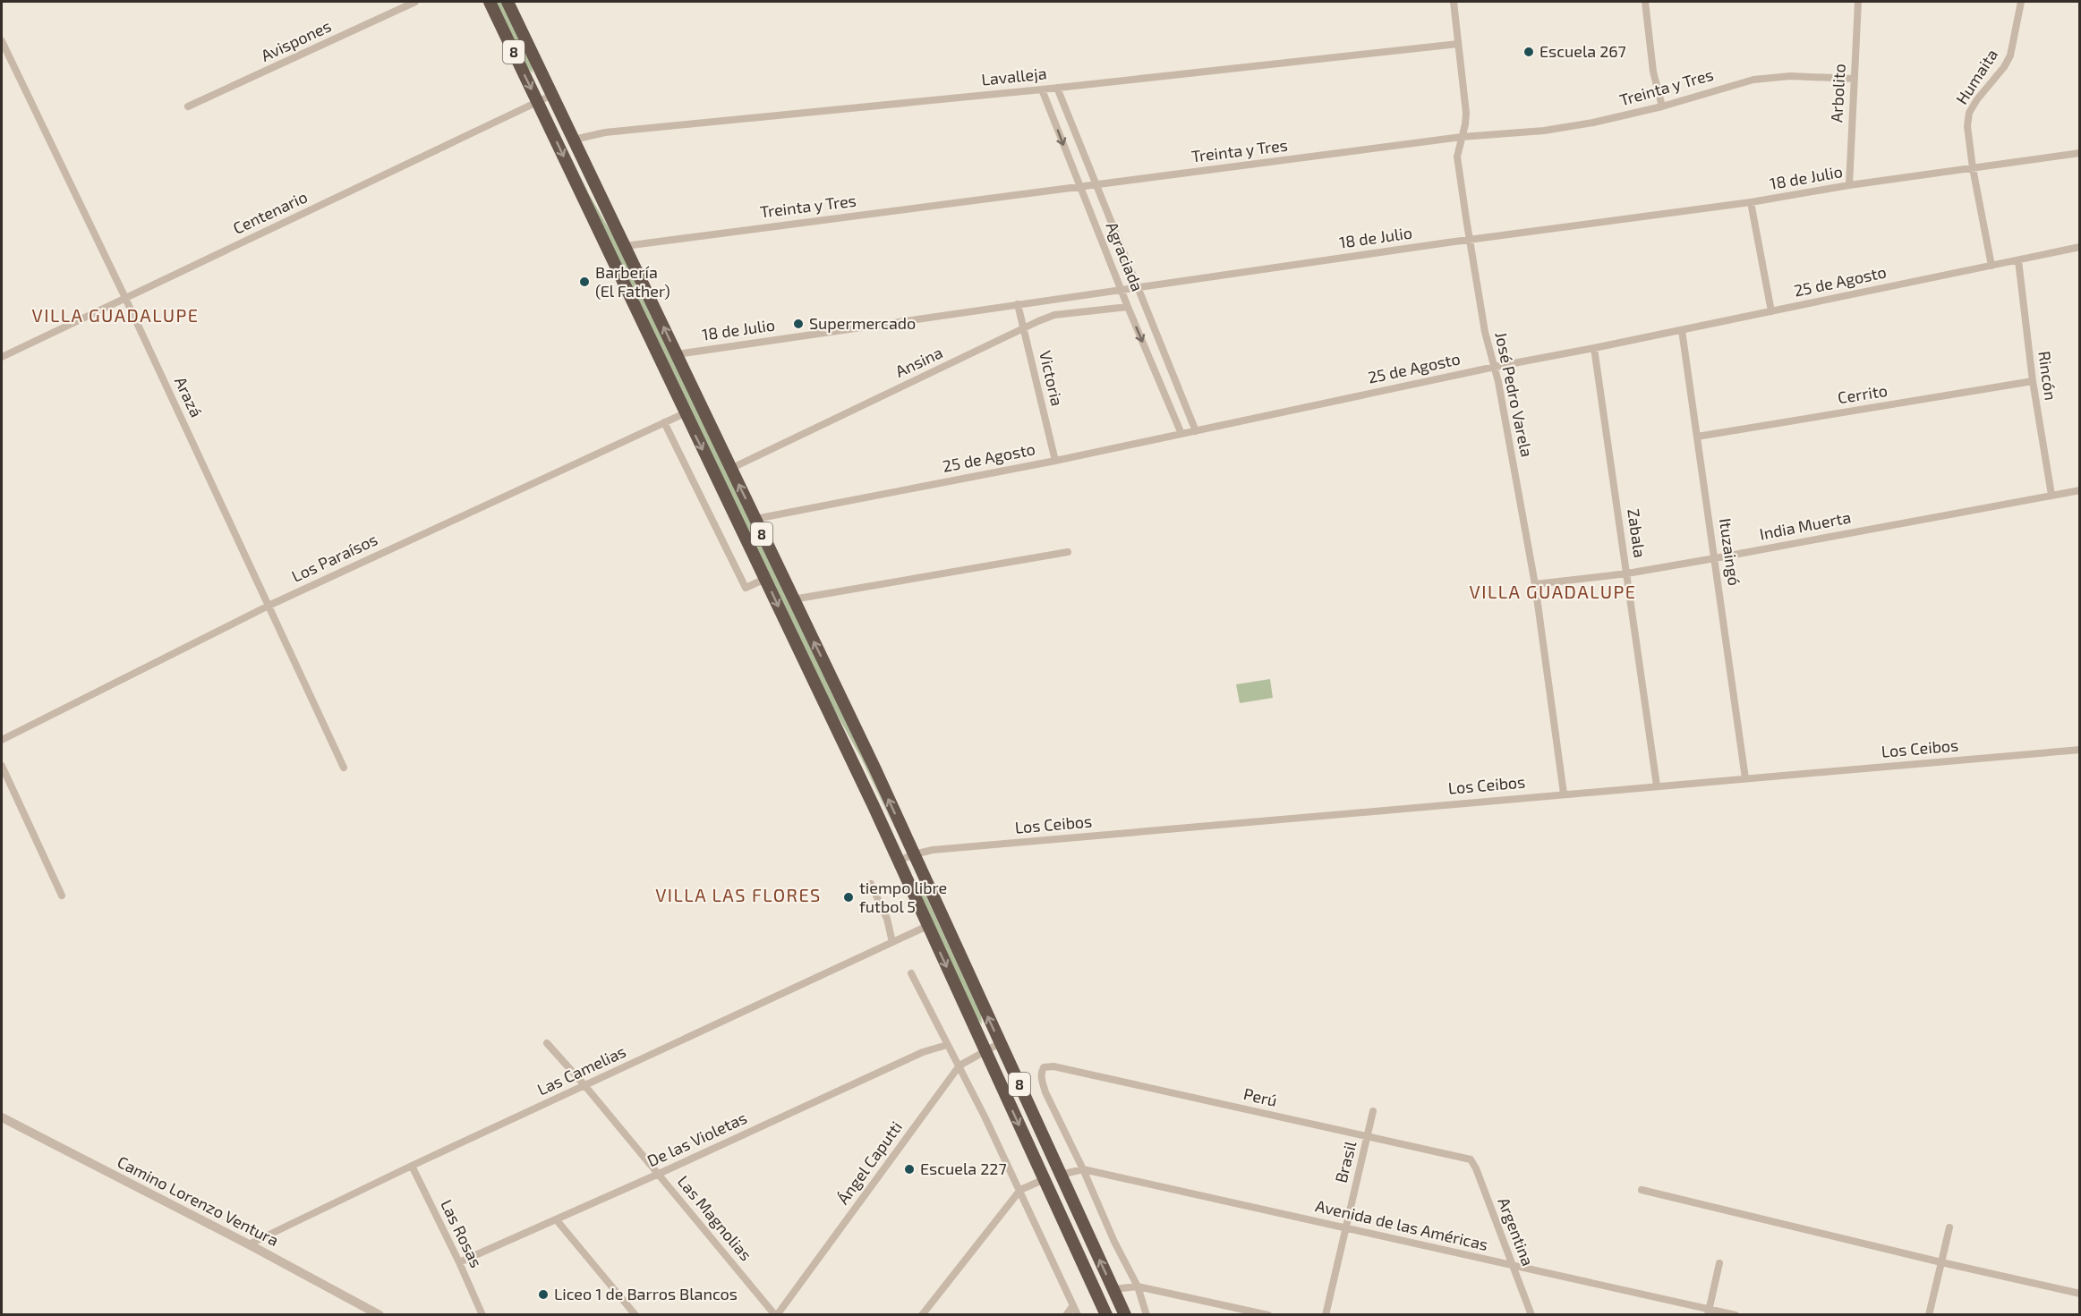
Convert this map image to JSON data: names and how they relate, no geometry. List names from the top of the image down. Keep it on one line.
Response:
{"streets":{"highway":["8"],"street":["Avispones","Lavalleja","Humaita","Treinta y Tres","Arbolito","18 de Julio","Centenario","Agraciada","25 de Agosto","Ansina","Rincón","Victoria","José Pedro Varela","Cerrito","Arazá","India Muerta","Zabala","Ituzaingó","Los Paraísos","Los Ceibos","Las Camelias","Perú","De las Violetas","Brasil","Ángel Caputti","Camino Lorenzo Ventura","Las Magnolias","Avenida de las Américas","Argentina","Las Rosas"]},"crossings":[["8","Lavalleja"],["8","Treinta y Tres"],["8","18 de Julio"],["8","Centenario"],["8","25 de Agosto"],["8","Ansina"],["8","Los Paraísos"],["8","Los Ceibos"],["8","Las Camelias"],["8","Ángel Caputti"],["8","Avenida de las Américas"],["Lavalleja","Agraciada"],["Lavalleja","José Pedro Varela"],["Humaita","18 de Julio"],["Treinta y Tres","Arbolito"],["Treinta y Tres","Agraciada"],["Treinta y Tres","José Pedro Varela"],["Arbolito","18 de Julio"],["18 de Julio","Agraciada"],["18 de Julio","Victoria"],["18 de Julio","José Pedro Varela"],["Centenario","Arazá"],["Agraciada","25 de Agosto"],["Agraciada","Ansina"],["25 de Agosto","Rincón"],["25 de Agosto","Victoria"],["25 de Agosto","José Pedro Varela"],["25 de Agosto","Zabala"],["25 de Agosto","Ituzaingó"],["Ansina","Victoria"],["Rincón","Cerrito"],["Rincón","India Muerta"],["José Pedro Varela","India Muerta"],["José Pedro Varela","Los Ceibos"],["Cerrito","Ituzaingó"],["Arazá","Los Paraísos"],["India Muerta","Zabala"],["India Muerta","Ituzaingó"],["Zabala","Los Ceibos"],["Ituzaingó","Los Ceibos"],["Las Camelias","Camino Lorenzo Ventura"],["Las Camelias","Las Magnolias"],["Las Camelias","Las Rosas"],["Perú","Brasil"],["Perú","Avenida de las Américas"],["Perú","Argentina"],["De las Violetas","Las Magnolias"],["De las Violetas","Las Rosas"],["Brasil","Avenida de las Américas"],["Ángel Caputti","Las Magnolias"],["Avenida de las Américas","Argentina"]],"districts":["VILLA GUADALUPE","VILLA GUADALUPE","VILLA LAS FLORES"],"places":["Escuela 267","Barbería (El Father)","Supermercado","tiempo libre futbol 5","Escuela 227","Liceo 1 de Barros Blancos"]}
